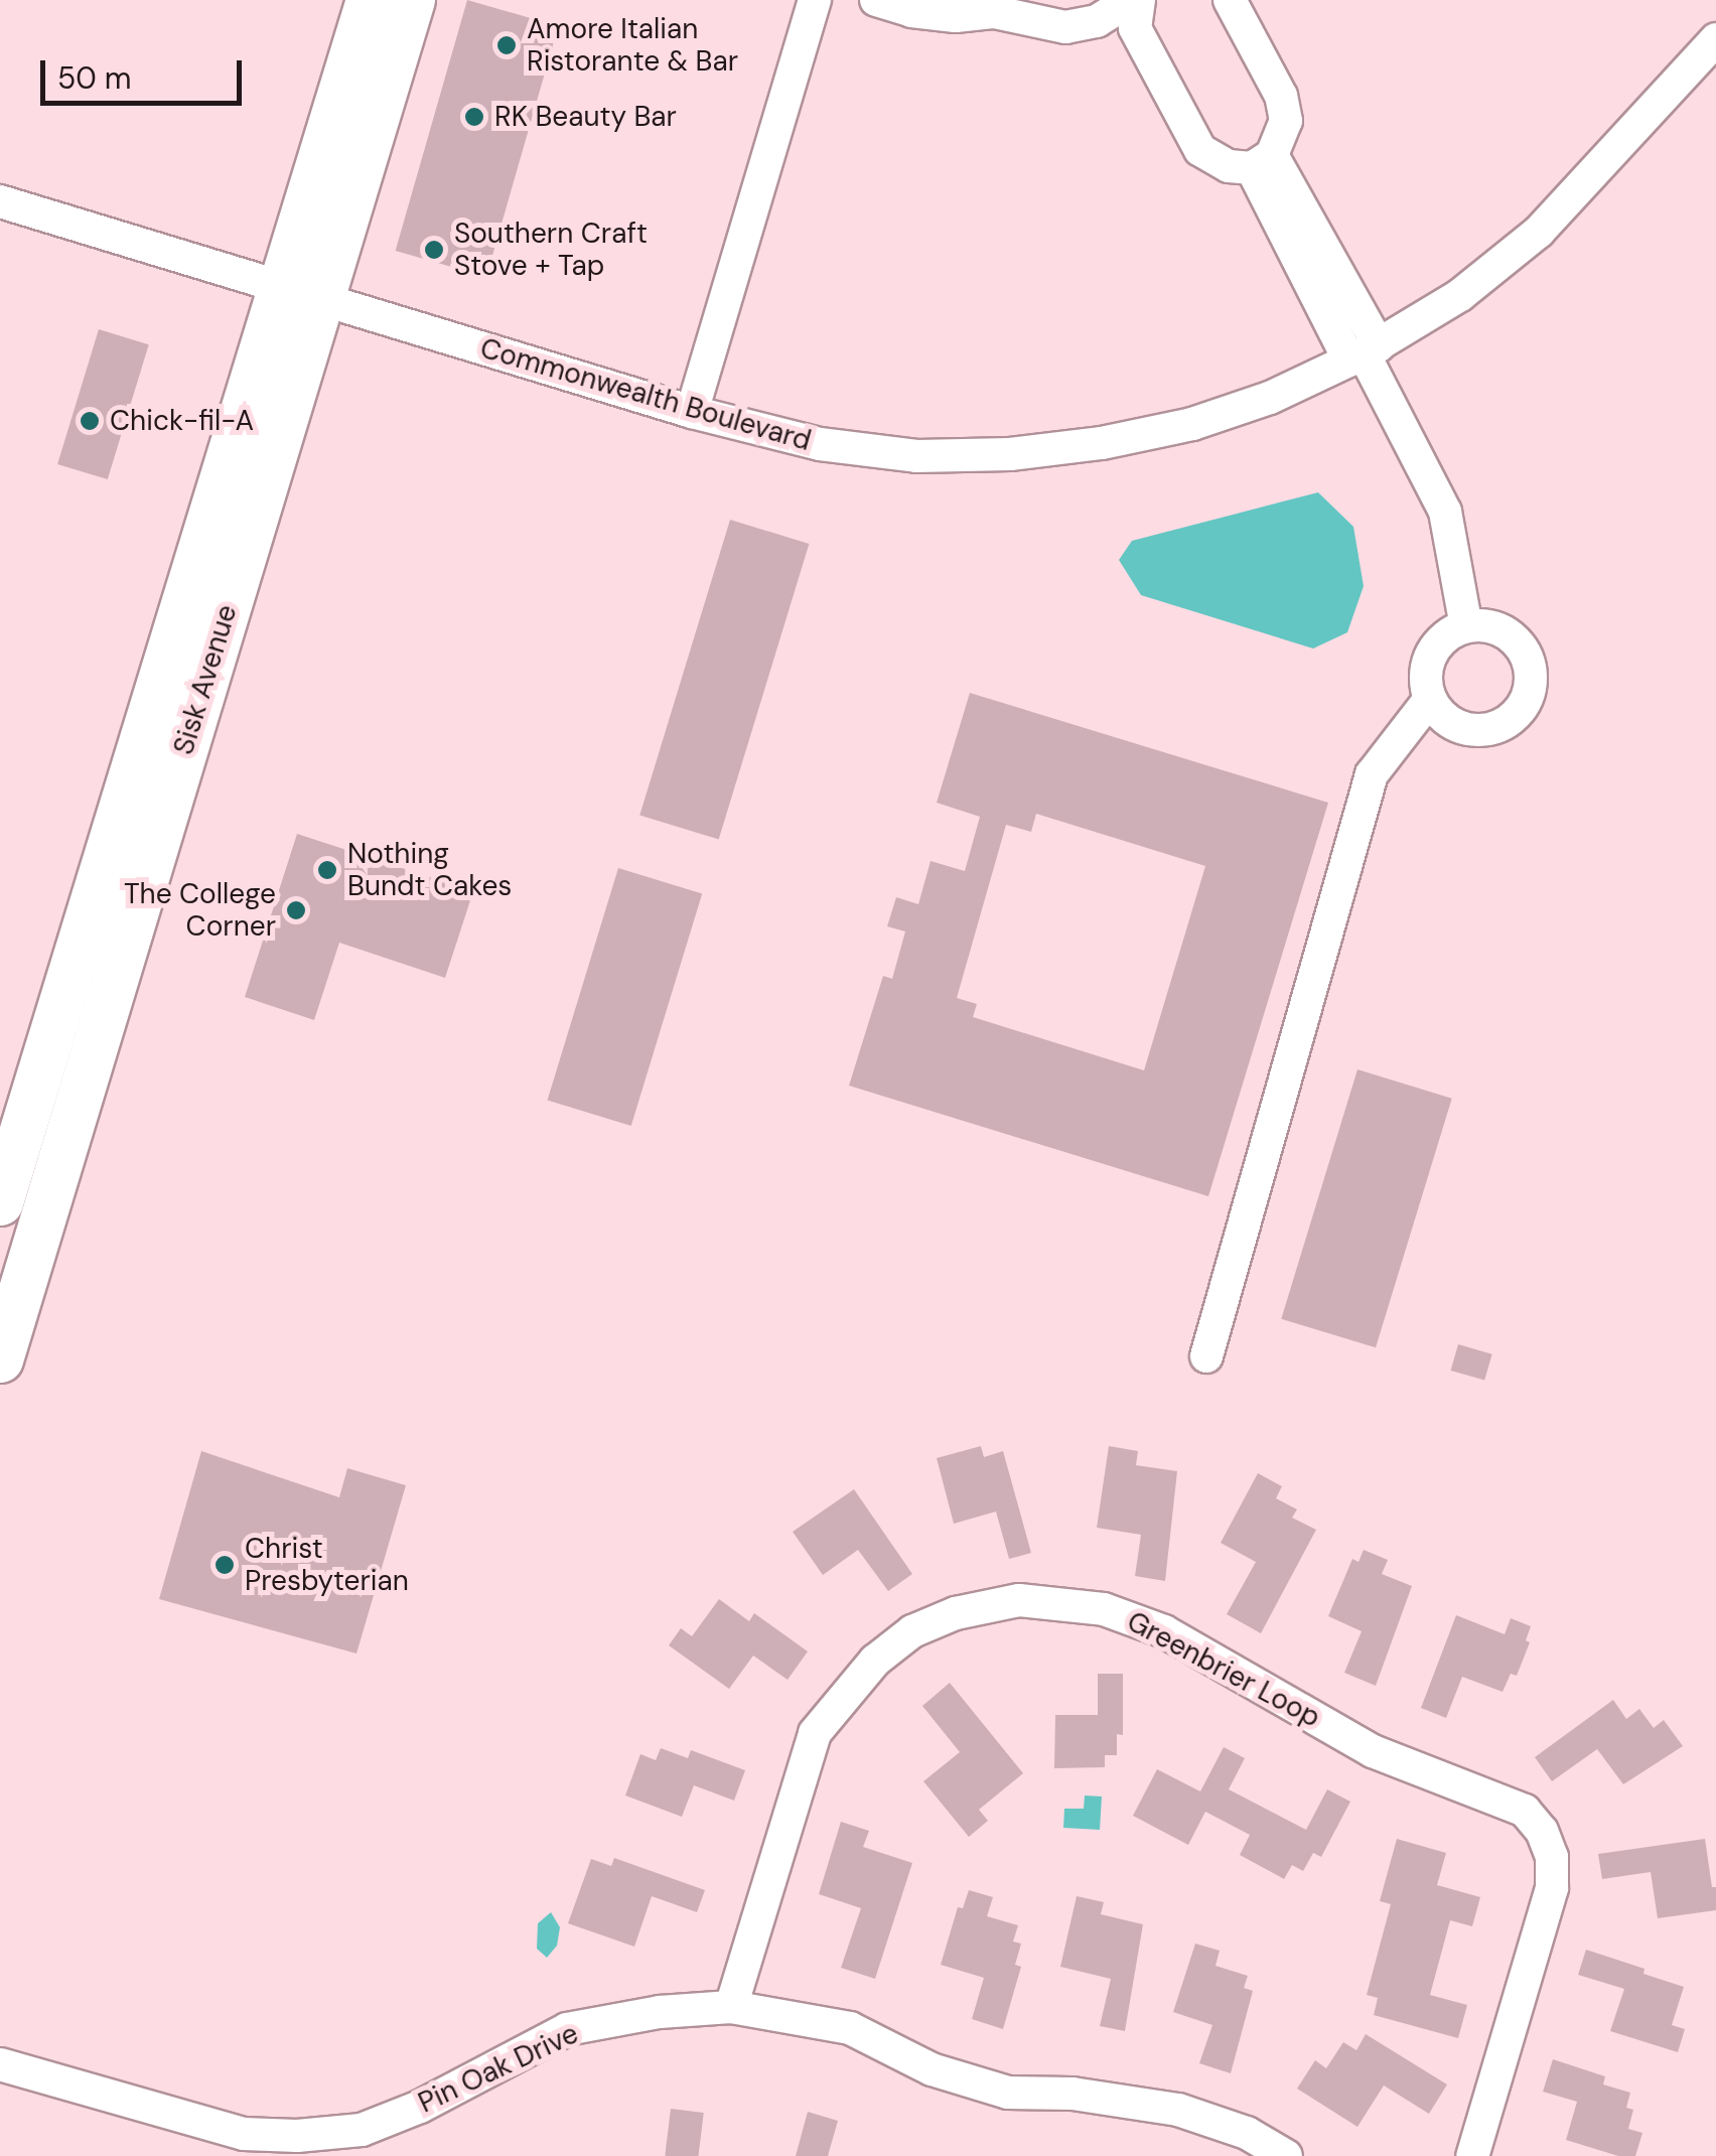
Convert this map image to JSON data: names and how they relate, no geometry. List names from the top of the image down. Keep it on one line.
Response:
{"streets":{"street":["Commonwealth Boulevard","Sisk Avenue","Greenbrier Loop","Pin Oak Drive"]},"crossings":[["Commonwealth Boulevard","Sisk Avenue"],["Greenbrier Loop","Pin Oak Drive"]],"places":["Amore Italian Ristorante & Bar","RK Beauty Bar","Southern Craft Stove + Tap","Chick-fil-A","Nothing Bundt Cakes","The College Corner","Christ Presbyterian"],"scale_bar":"50 m"}
